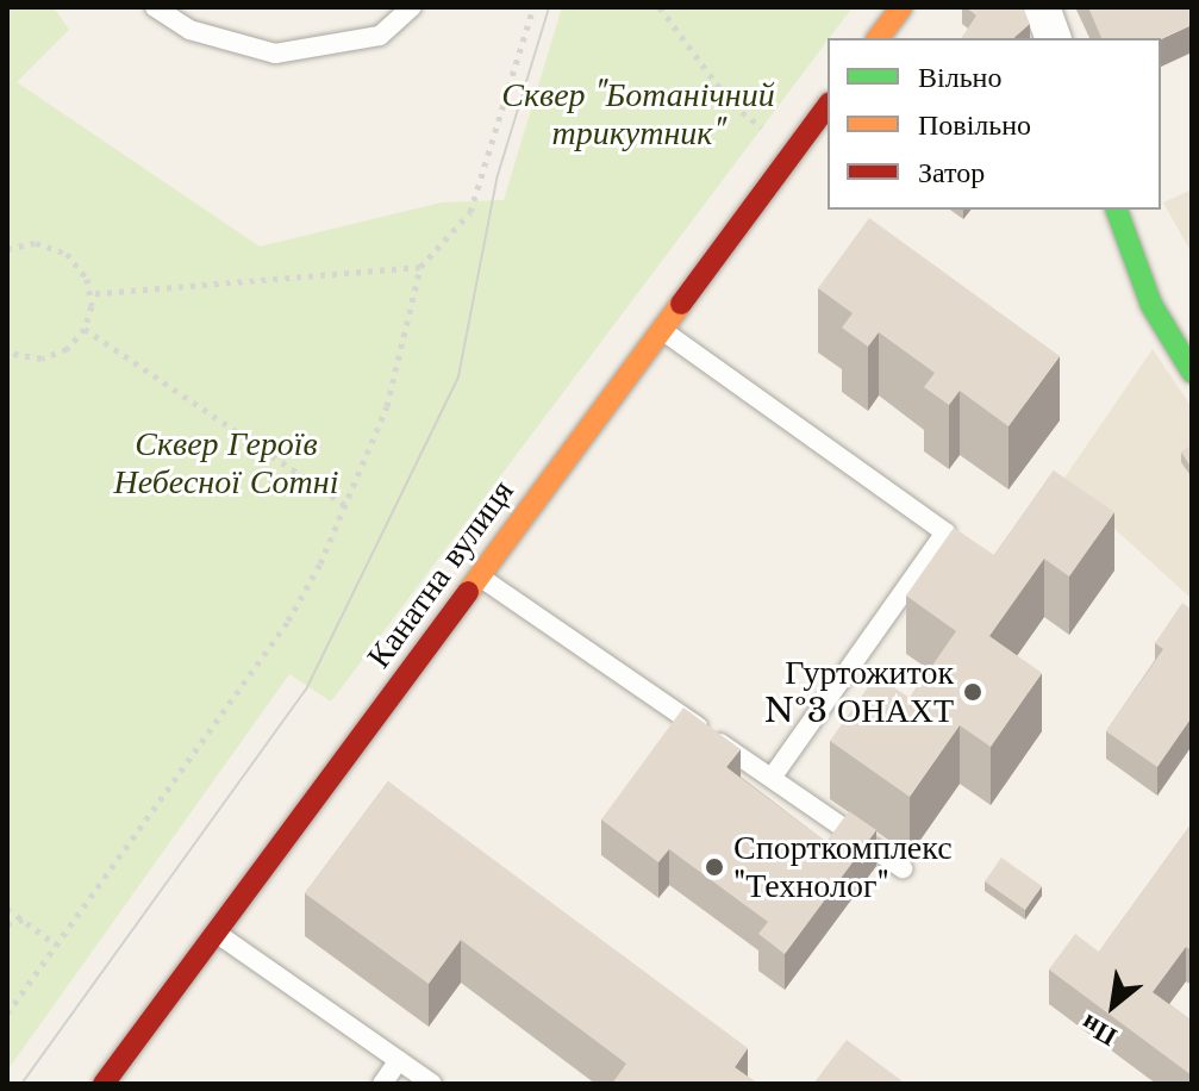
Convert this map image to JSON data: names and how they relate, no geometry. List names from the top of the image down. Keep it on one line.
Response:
{"streets":{"main road":["Канатна вулиця"]},"parks":["Сквер \"Ботанічний трикутник\"","Сквер Героїв Небесної Сотні"],"places":["Гуртожиток №3 ОНАХТ","Спорткомплекс \"Технолог\""],"legend":["Вільно","Повільно","Затор"],"north":"bottom left"}
